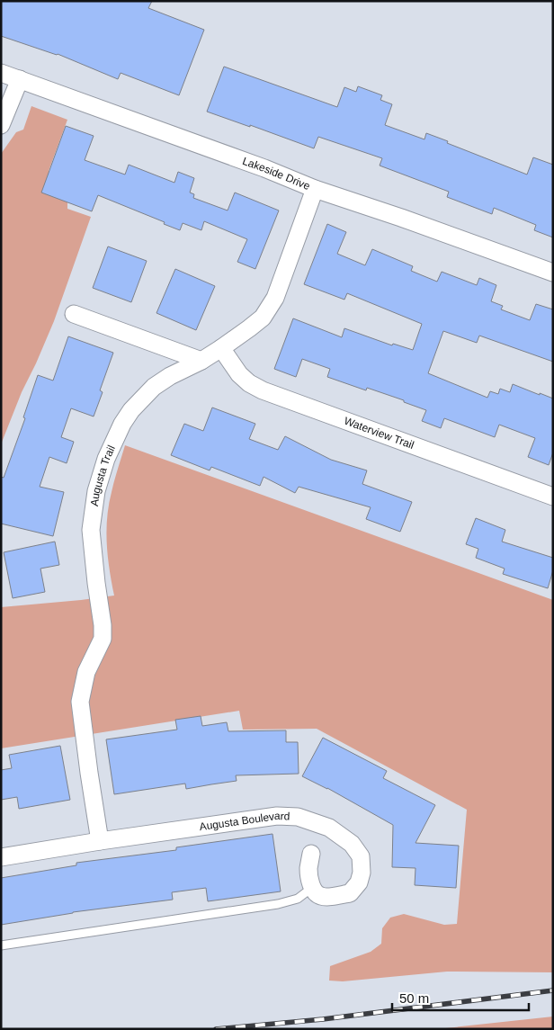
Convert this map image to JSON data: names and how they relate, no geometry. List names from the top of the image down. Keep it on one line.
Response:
{"streets":{"street":["Lakeside Drive","Waterview Trail","Augusta Trail","Augusta Boulevard"]},"crossings":[["Lakeside Drive","Augusta Trail"],["Waterview Trail","Augusta Trail"],["Augusta Trail","Augusta Boulevard"]],"scale_bar":"50 m"}
